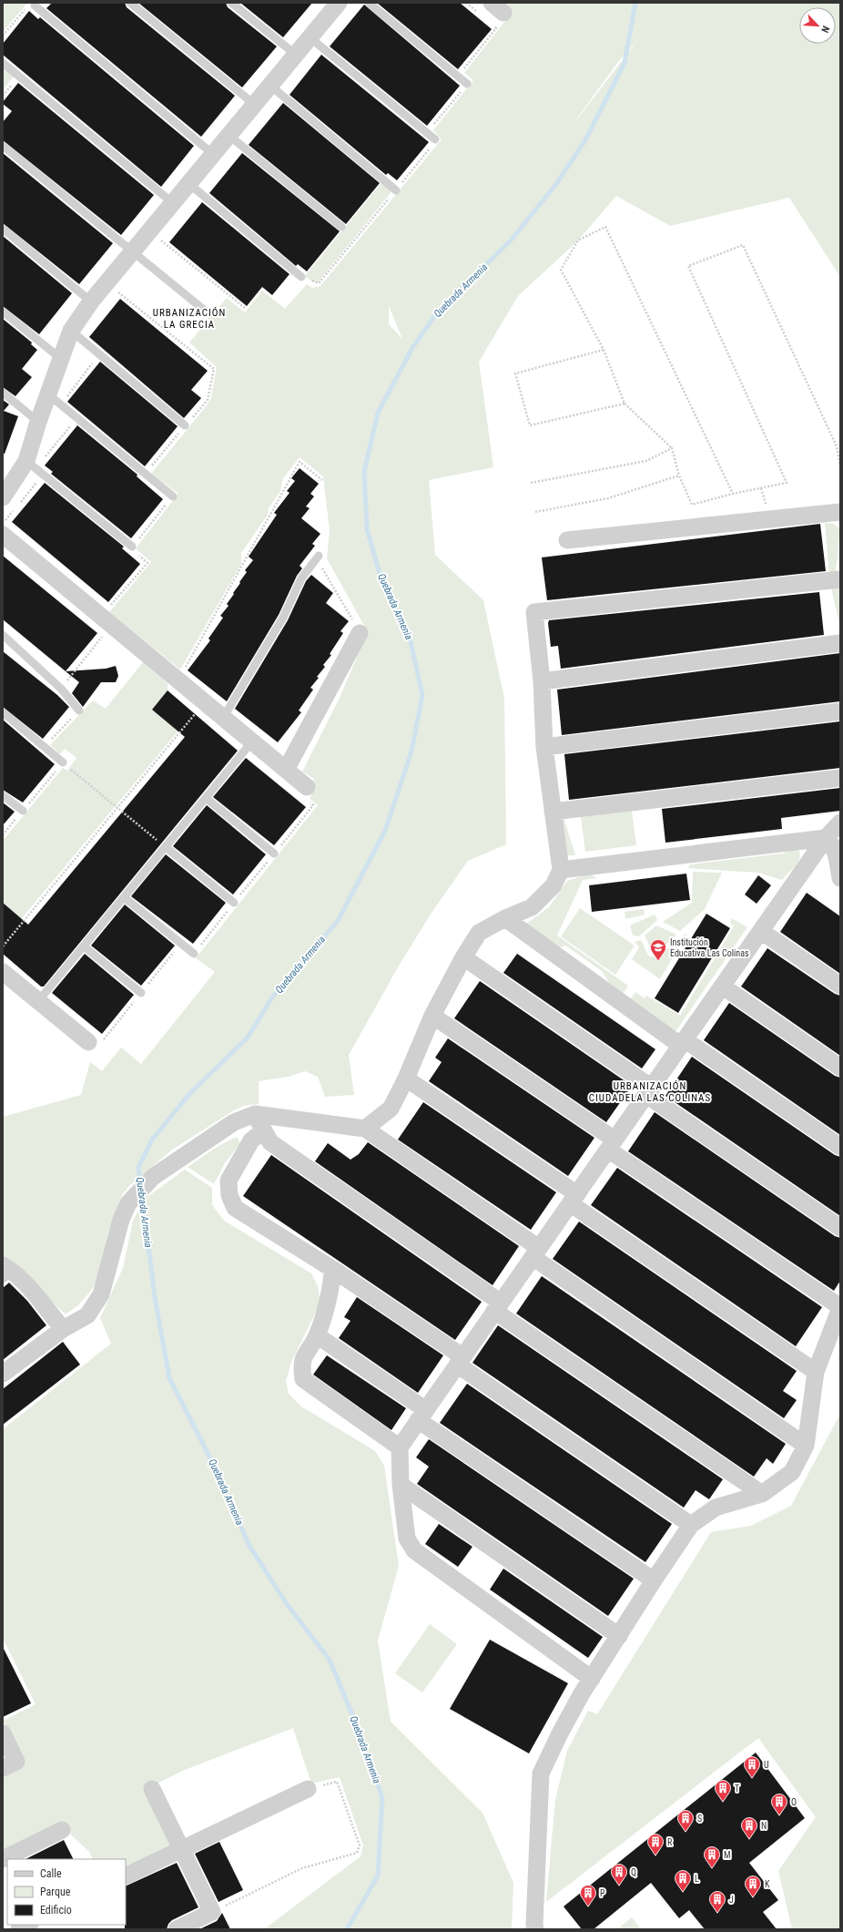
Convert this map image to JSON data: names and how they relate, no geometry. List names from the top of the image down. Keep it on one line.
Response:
{"districts":["URBANIZACIÓN LA GRECIA","URBANIZACIÓN CIUDADELA LAS COLINAS"],"water":["Quebrada Armenia"],"places":{"school or university":["Institución Educativa Las Colinas"],"building":["U","T","O","S","N","R","M","Q","L","K","P","J"]},"legend":["Calle","Parque","Edificio"],"north":"bottom right"}
